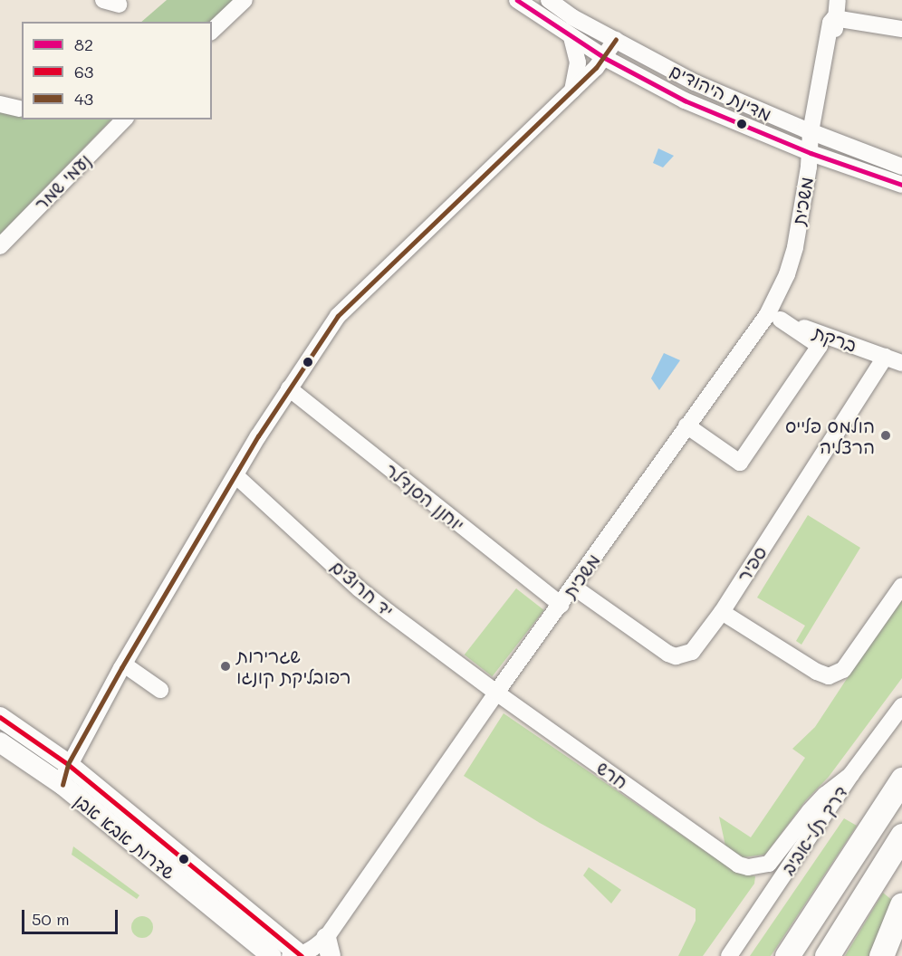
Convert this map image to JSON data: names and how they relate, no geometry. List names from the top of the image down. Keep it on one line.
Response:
{"streets":{"main road":["שדרות אבא אבן"],"street":["מדינת היהודים","נעמי שמר","משכית","ברקת","יוחנן הסנדלר","ספיר","יד חרוצים","חרש","דרך תל-אביב"]},"crossings":[["מדינת היהודים","משכית"],["משכית","ברקת"],["משכית","יוחנן הסנדלר"],["משכית","ספיר"],["משכית","יד חרוצים"],["משכית","חרש"],["משכית","שדרות אבא אבן"],["ברקת","ספיר"],["יד חרוצים","חרש"],["חרש","דרך תל-אביב"]],"places":["הולמס פלייס הרצליה","שגרירות רפובליקת קונגו"],"lines":["transit line 82","transit line 43","transit line 63"],"legend":["82","63","43"],"scale_bar":"50 m"}
